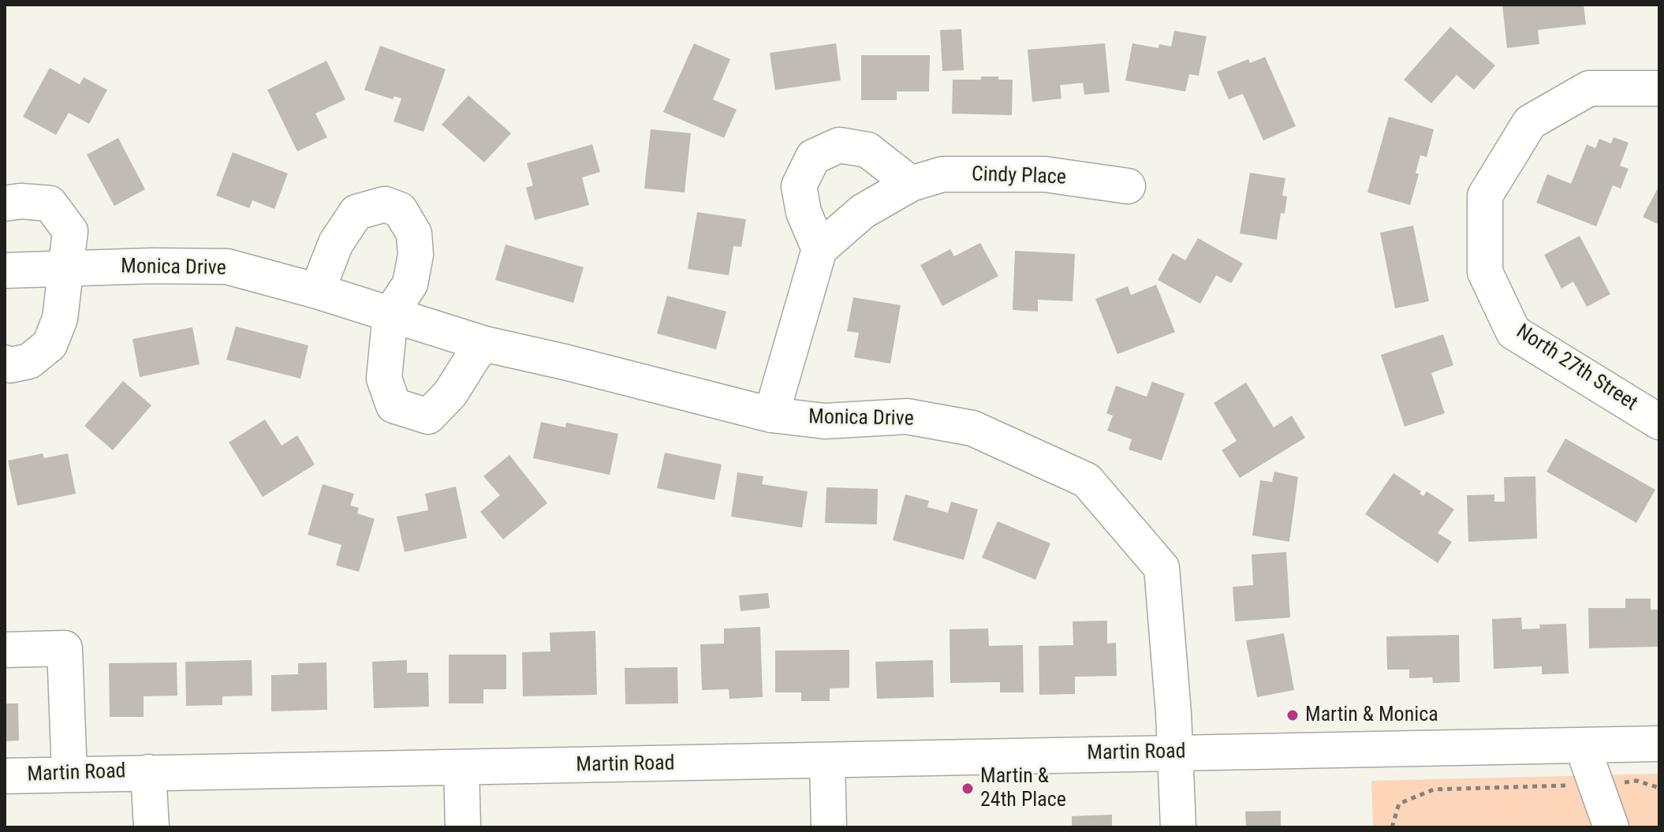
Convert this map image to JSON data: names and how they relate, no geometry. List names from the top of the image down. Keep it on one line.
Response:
{"streets":{"street":["Cindy Place","Monica Drive","North 27th Street","Martin Road"]},"crossings":[["Monica Drive","Martin Road"]],"places":["Martin & Monica","Martin & 24th Place"]}
